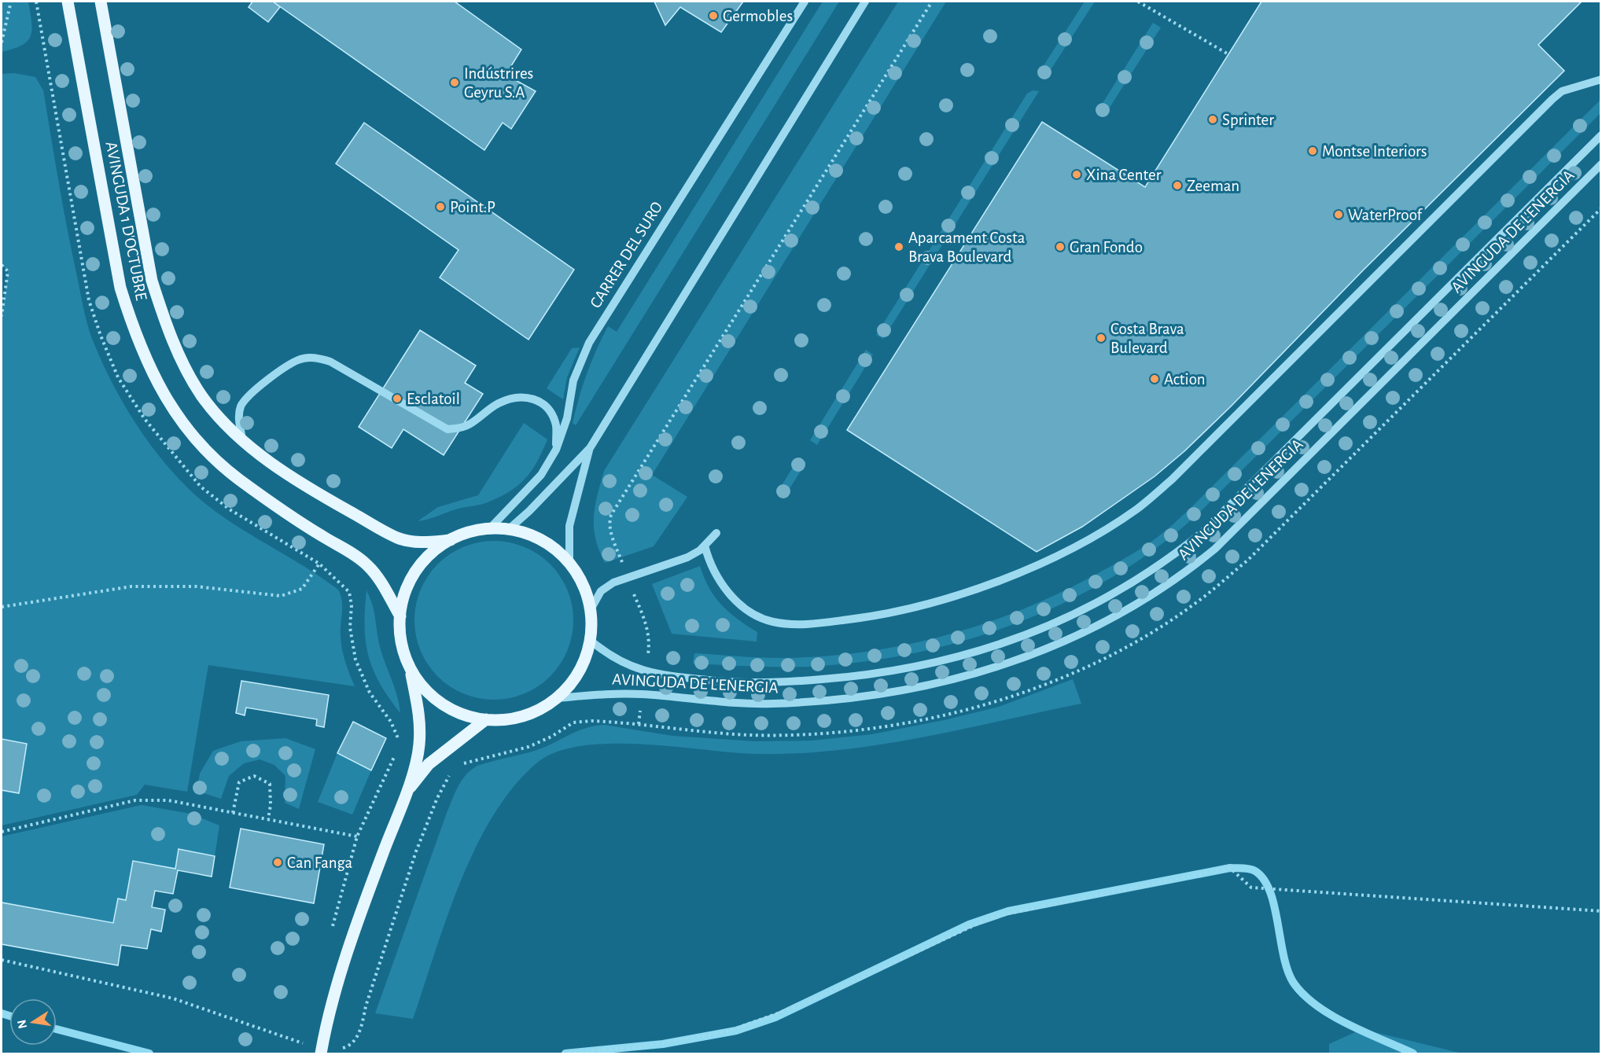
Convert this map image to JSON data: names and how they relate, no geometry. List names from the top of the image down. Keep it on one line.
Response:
{"streets":{"main road":["AVINGUDA 1 D'OCTUBRE"],"street":["AVINGUDA DE L'ENERGIA","CARRER DEL SURO"]},"places":["Germobles","Indústrires Geyru S.A","Sprinter","Montse Interiors","Xina Center","Zeeman","Point.P","WaterProof","Aparcament Costa Brava Boulevard","Gran Fondo","Costa Brava Bulevard","Action","Esclatoil","Can Fanga"],"north":"left"}
